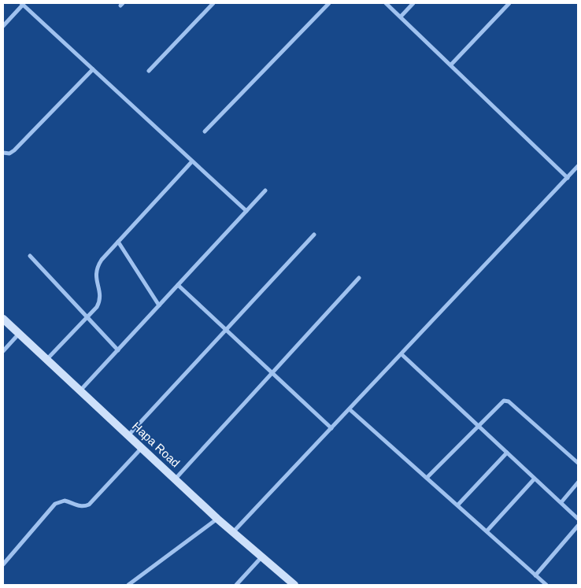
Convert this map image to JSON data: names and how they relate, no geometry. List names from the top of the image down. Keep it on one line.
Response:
{"streets":{"street":["Hapa Road"]}}
